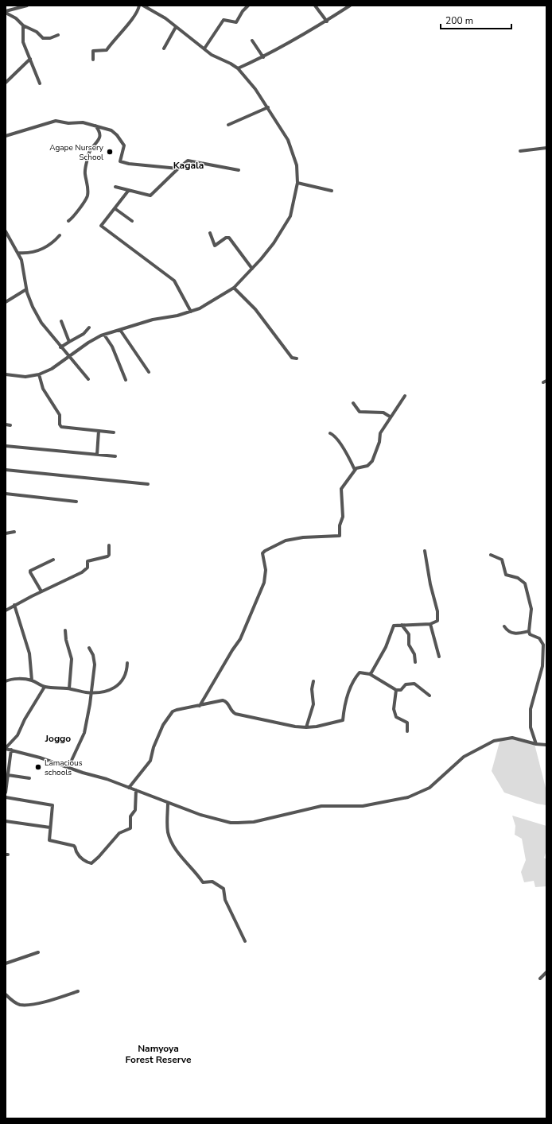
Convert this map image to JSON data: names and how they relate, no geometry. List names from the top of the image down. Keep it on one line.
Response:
{"districts":["Kagala","Joggo","Namyoya Forest Reserve"],"places":["Agape Nursery School","Lamacious schools"],"scale_bar":"200 m"}
